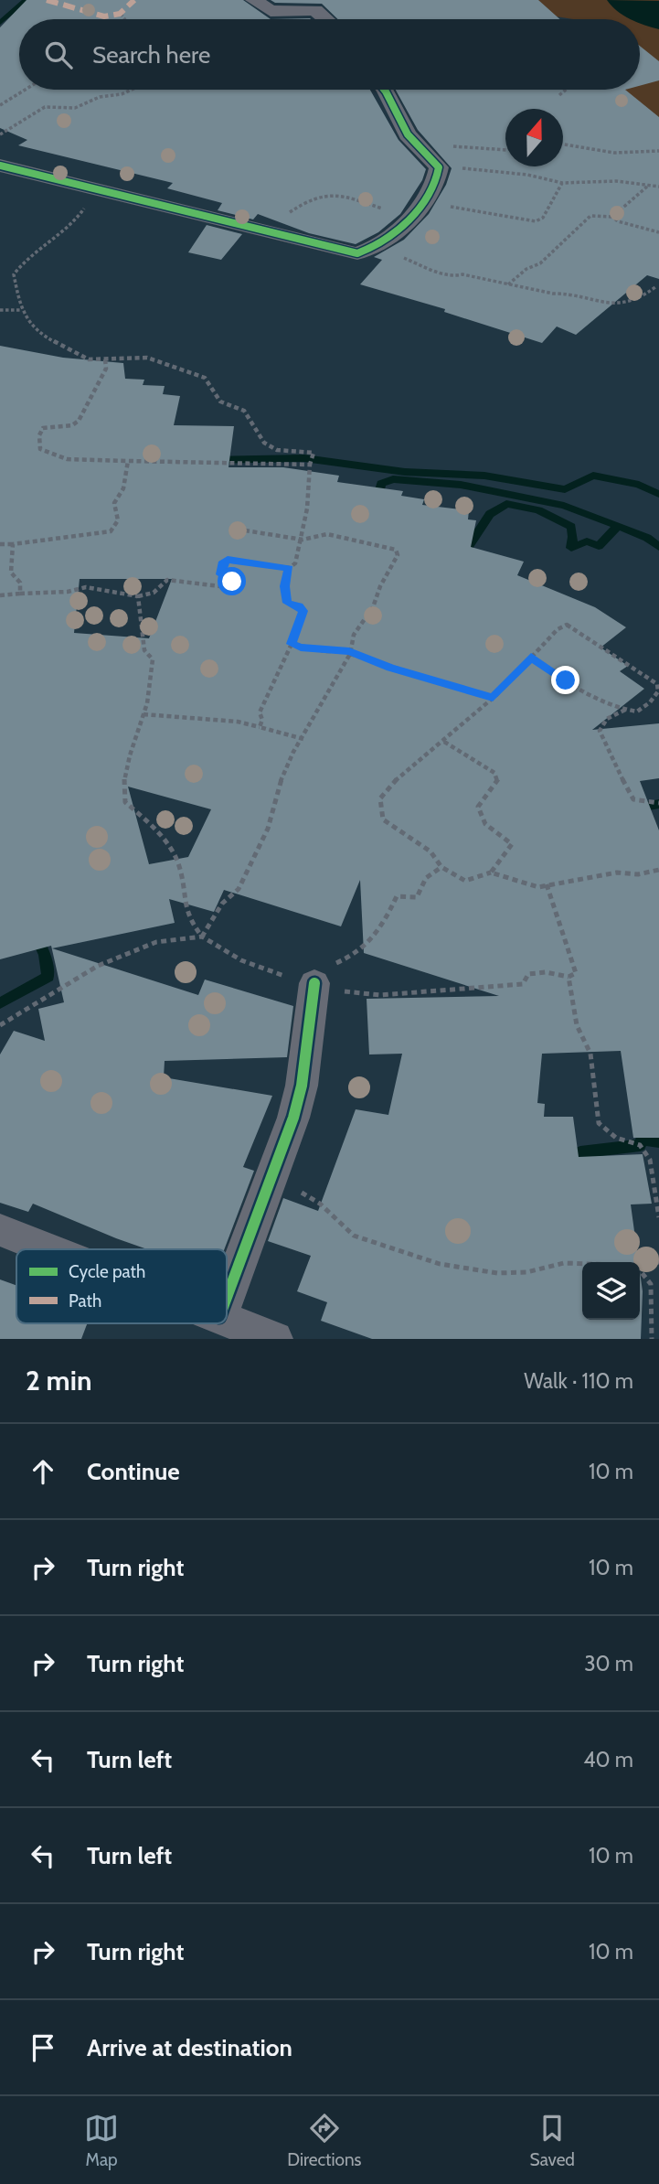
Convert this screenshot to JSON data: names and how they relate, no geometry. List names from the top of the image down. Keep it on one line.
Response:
{"legend":["Cycle path","Path"],"north":"top","page":{"search":"Search here","heading":["2 min","Walk · 110 m"],"list":[["Continue","10 m"],["Turn right","10 m"],["Turn right","30 m"],["Turn left","40 m"],["Turn left","10 m"],["Turn right","10 m"],"Arrive at destination"],"nav":["Map","Directions","Saved"]}}
